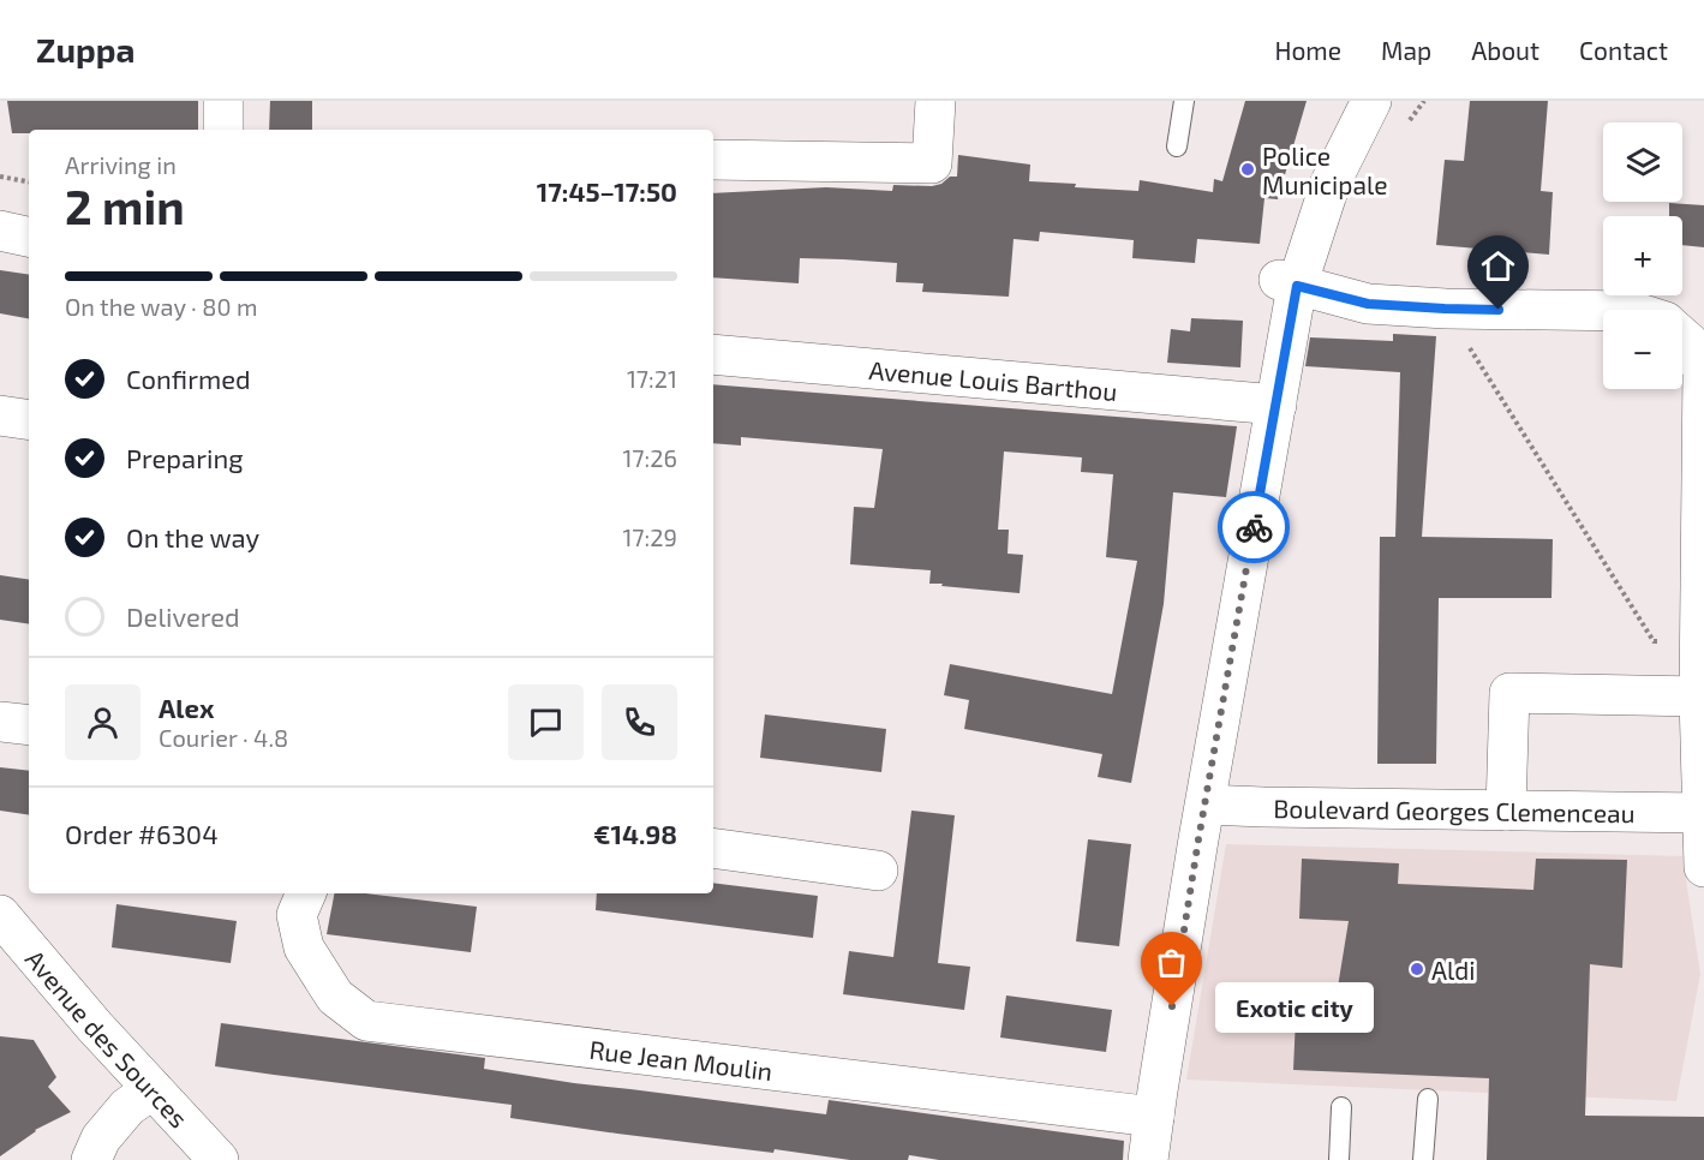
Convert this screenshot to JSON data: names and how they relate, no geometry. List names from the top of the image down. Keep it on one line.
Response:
{"streets":{"street":["Avenue Louis Barthou","Boulevard Georges Clemenceau","Avenue des Sources","Rue Jean Moulin"]},"places":["Police Municipale","Aldi","Exotic city"],"page":{"header":"Zuppa","nav":["Home","Map","About","Contact"],"map_buttons":["+","−"],"heading":["2 min","Arriving in","17:45–17:50"],"panel":["Alex","Courier · 4.8","Order #6304","€14.98"],"bar":"On the way · 80 m","list":[["Confirmed","17:21"],["Preparing","17:26"],["On the way","17:29"],"Delivered"],"bubble":"Exotic city"}}
